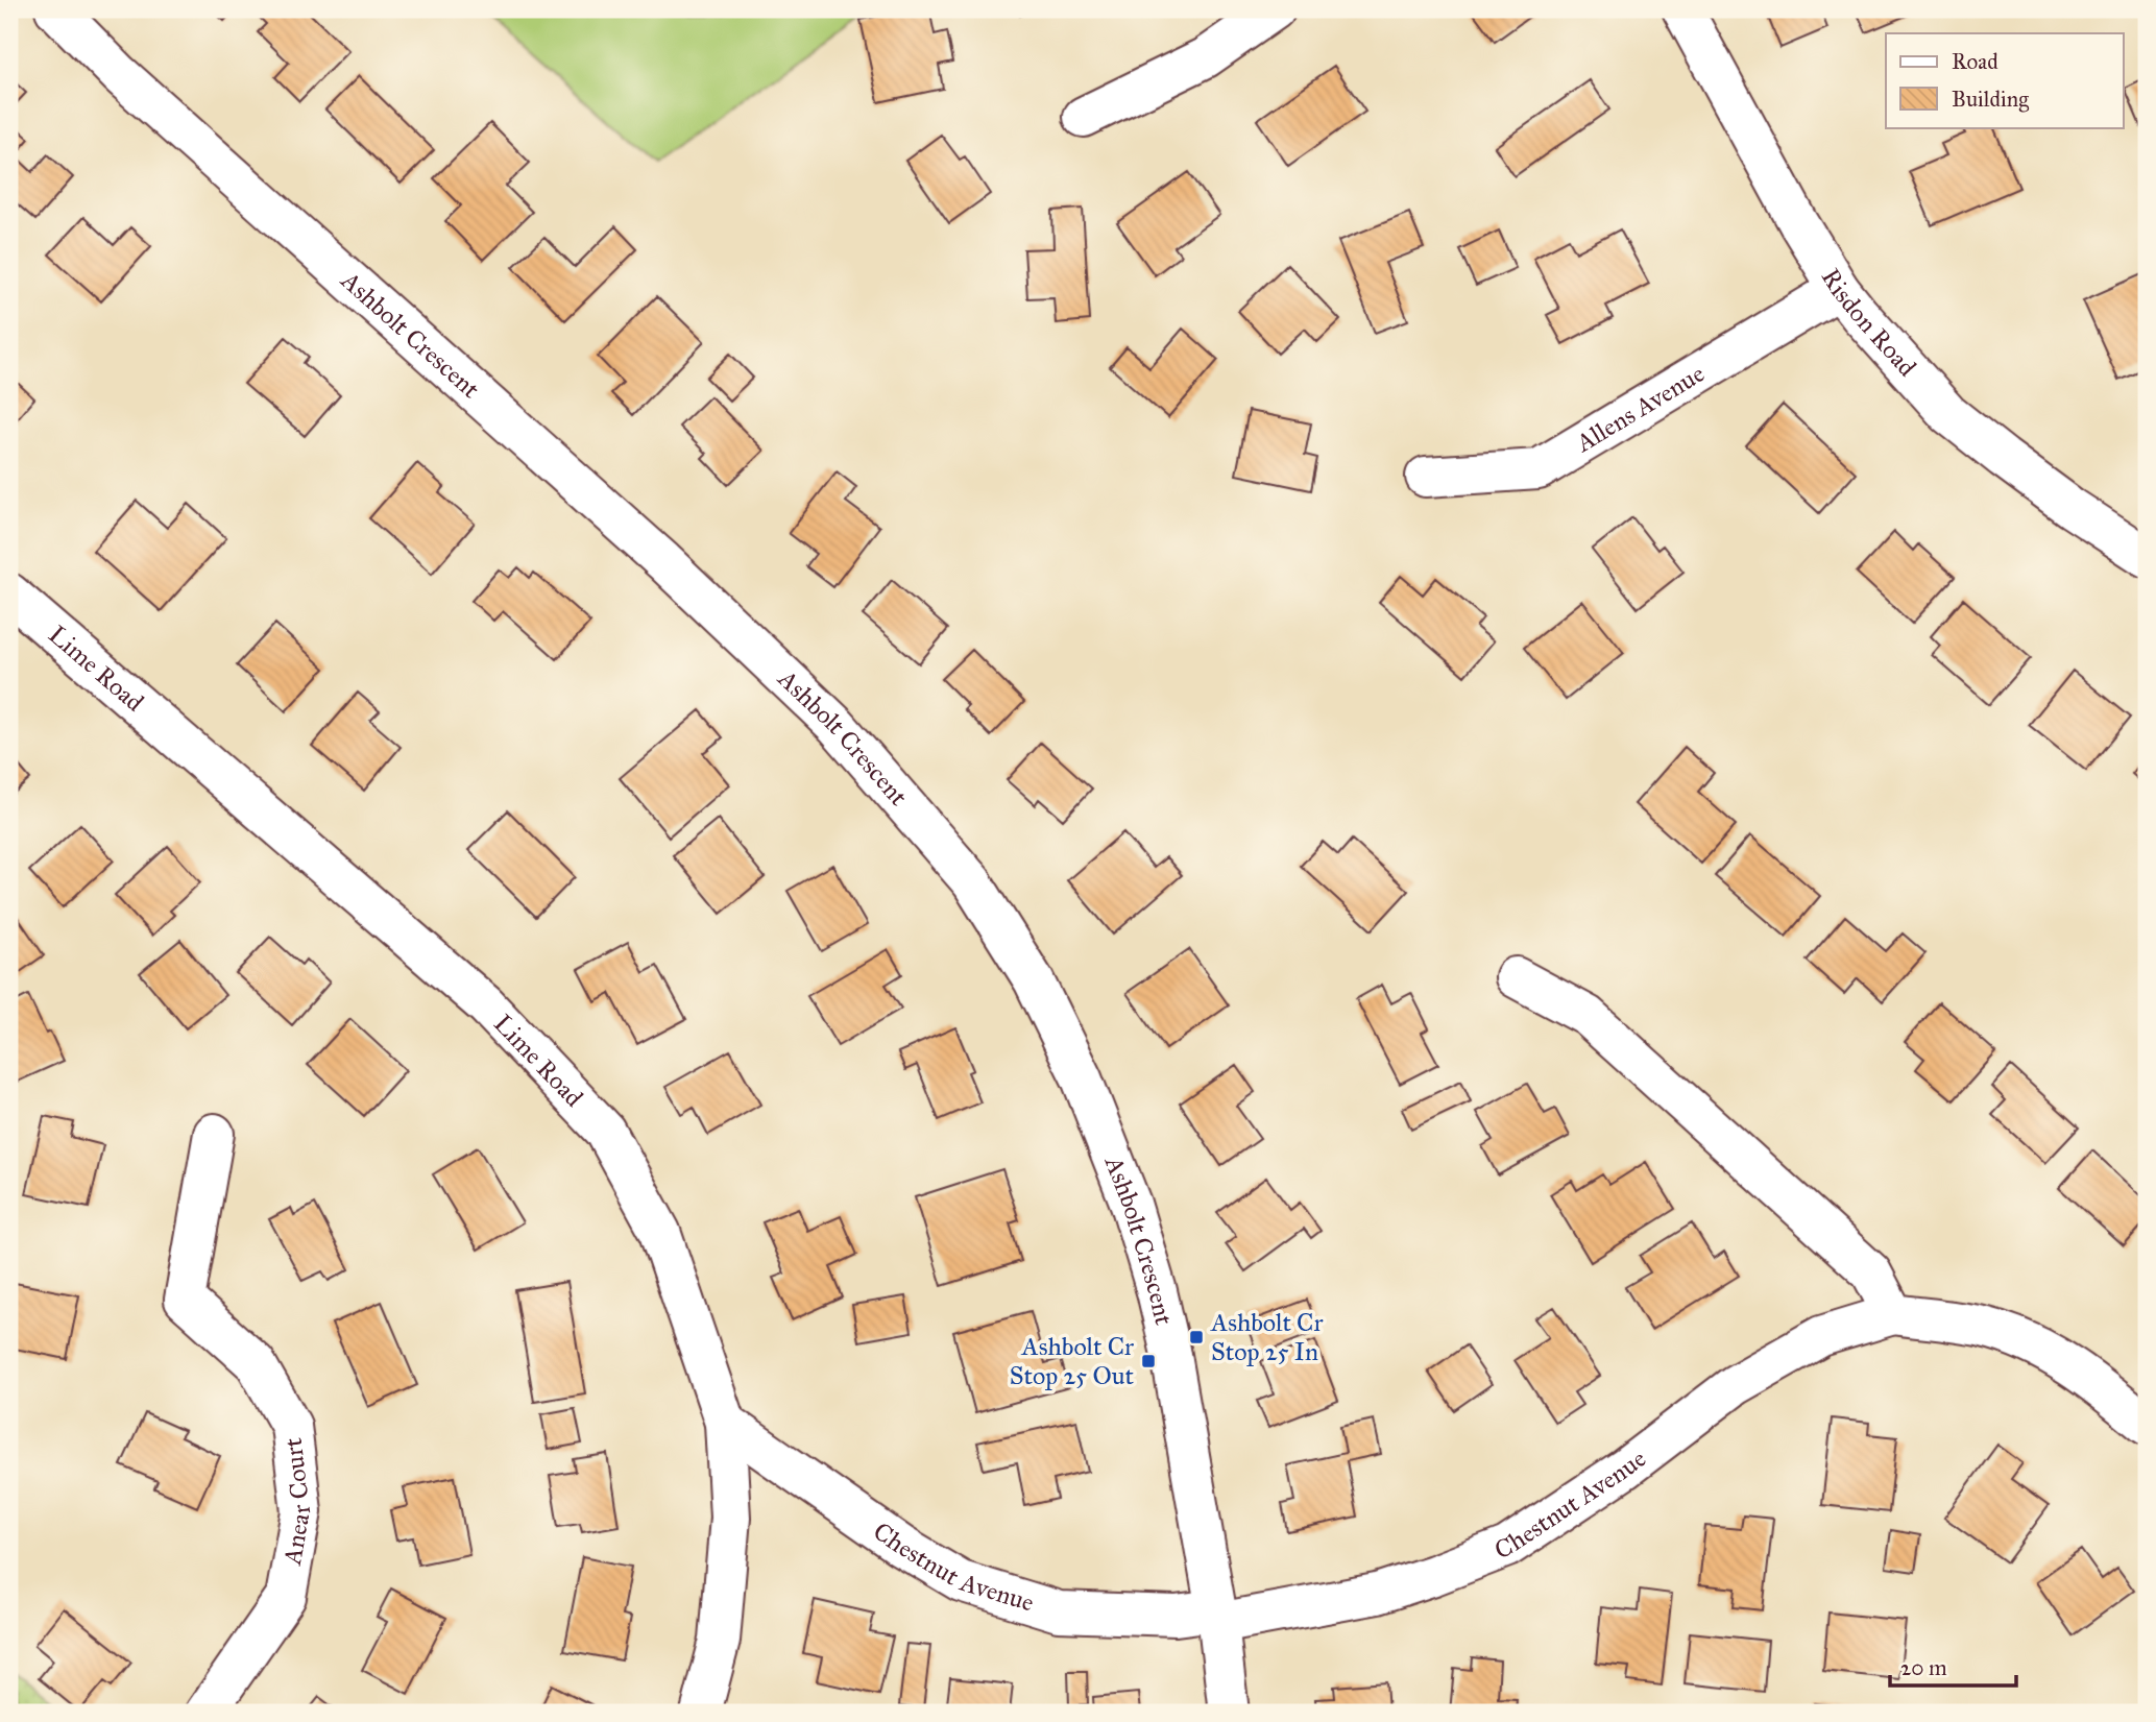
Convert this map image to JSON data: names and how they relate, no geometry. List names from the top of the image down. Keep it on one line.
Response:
{"streets":{"street":["Risdon Road","Ashbolt Crescent","Allens Avenue","Lime Road","Chestnut Avenue","Anear Court"]},"crossings":[["Risdon Road","Allens Avenue"],["Ashbolt Crescent","Chestnut Avenue"],["Lime Road","Chestnut Avenue"]],"places":{"transit":["Ashbolt Cr Stop 25 In","Ashbolt Cr Stop 25 Out"]},"legend":["Road","Building"],"scale_bar":"20 m"}
